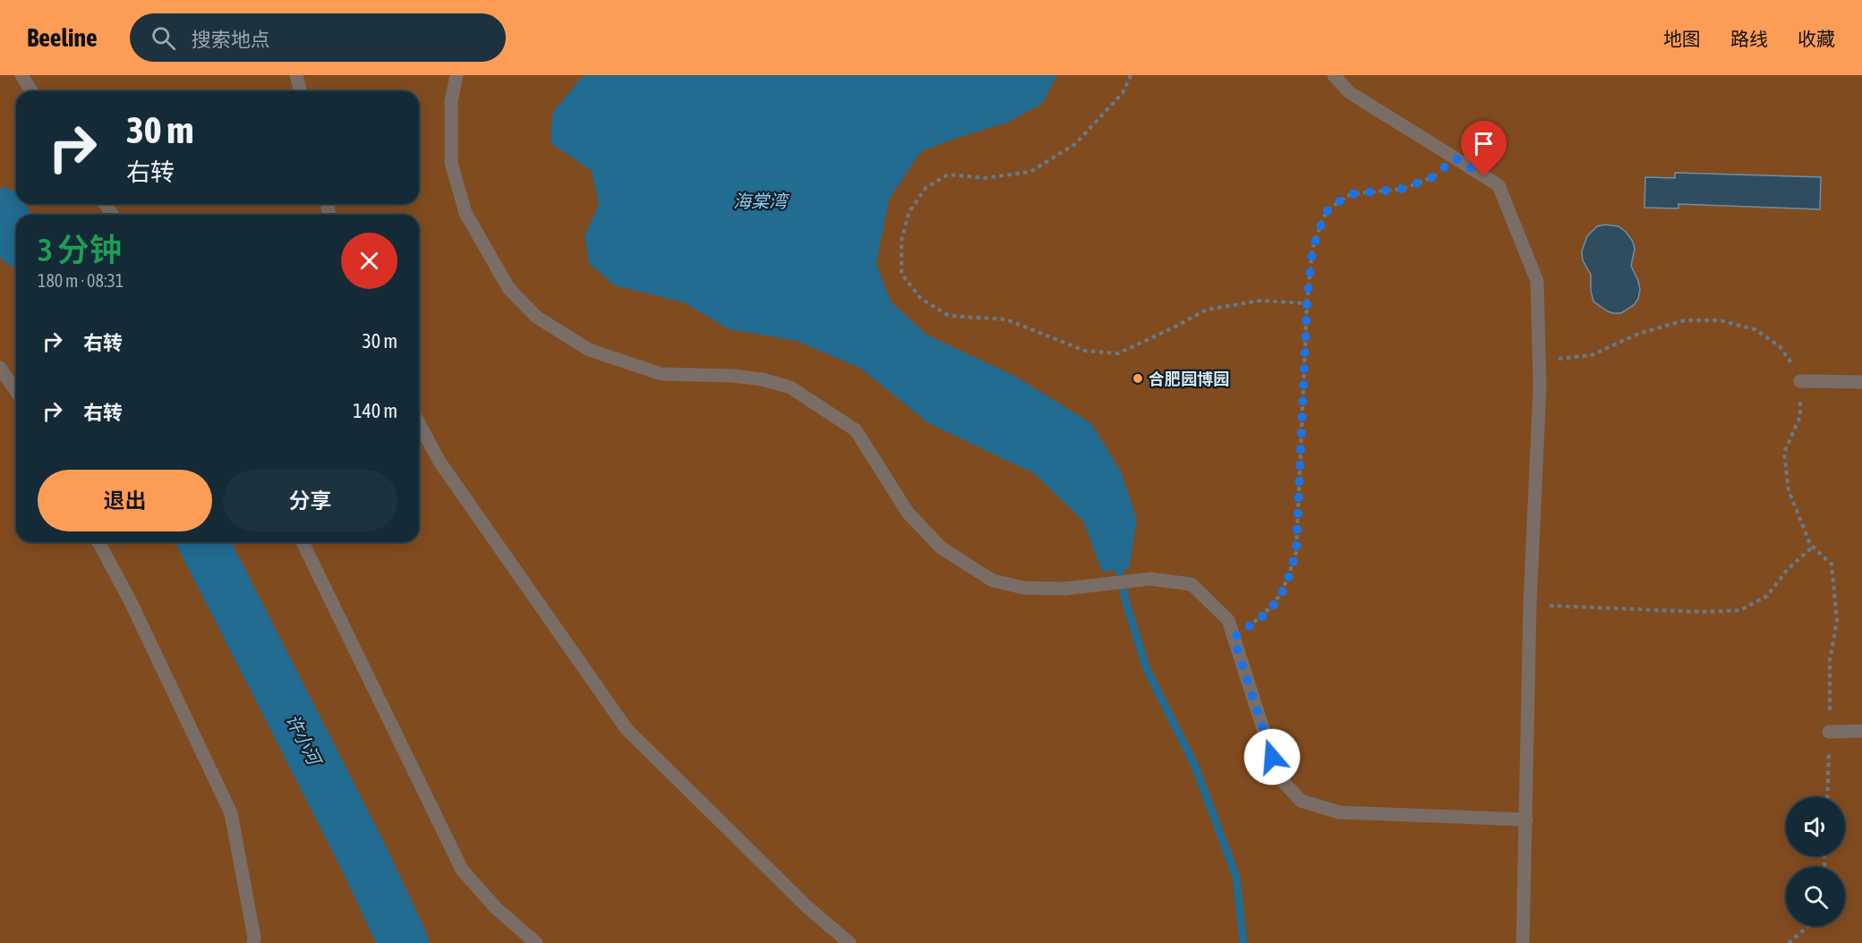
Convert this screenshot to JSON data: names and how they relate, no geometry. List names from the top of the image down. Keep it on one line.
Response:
{"water":["海棠湾","许小河"],"places":["合肥园博园"],"page":{"header":"Beeline","search":"搜索地点","nav":["地图","路线","收藏"],"turn":["30 m","右转"],"heading":["3 分钟","180 m · 08:31"],"list":[{"name":"右转","value":"30 m"},{"name":"右转","value":"140 m"}],"buttons":["退出","分享"]}}
